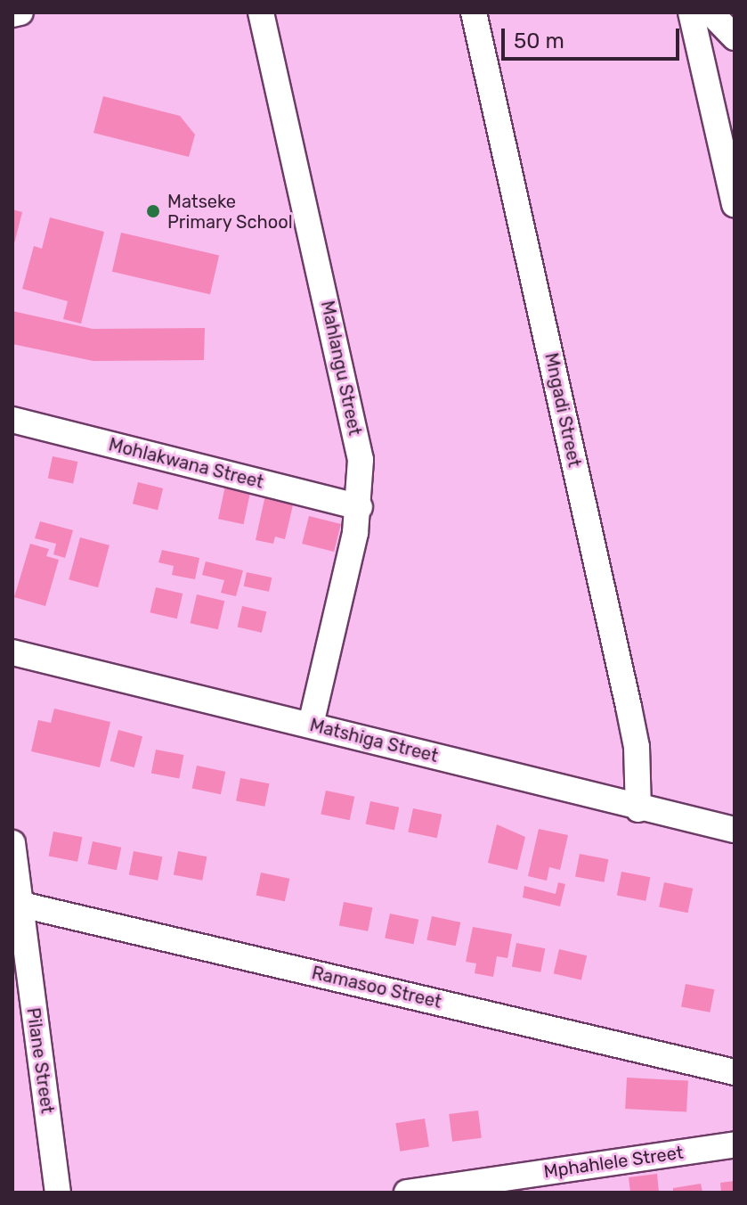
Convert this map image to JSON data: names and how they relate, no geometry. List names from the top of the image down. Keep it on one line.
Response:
{"streets":{"street":["Mahlangu Street","Mngadi Street","Mohlakwana Street","Matshiga Street","Ramasoo Street","Pilane Street","Mphahlele Street"]},"crossings":[["Mahlangu Street","Mohlakwana Street"],["Mahlangu Street","Matshiga Street"],["Mngadi Street","Matshiga Street"],["Ramasoo Street","Pilane Street"]],"places":["Matseke Primary School"],"scale_bar":"50 m"}
